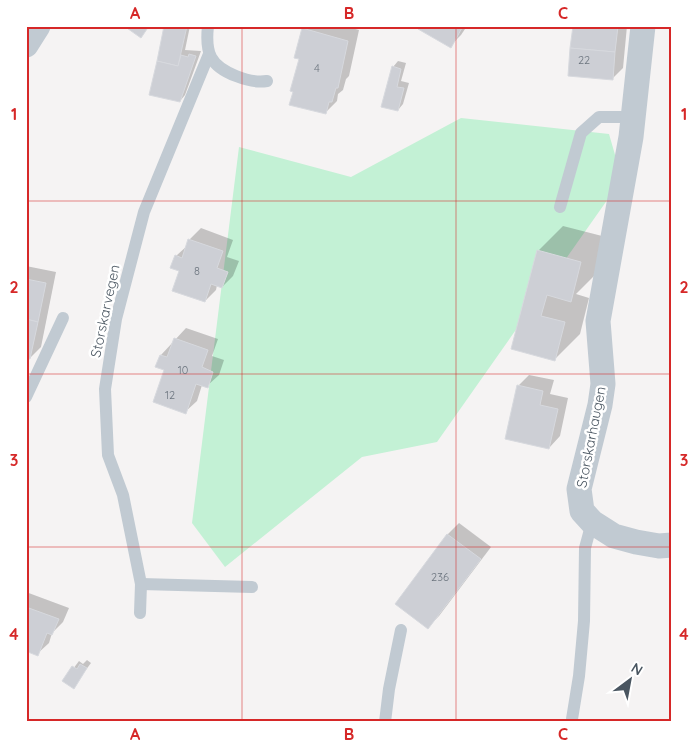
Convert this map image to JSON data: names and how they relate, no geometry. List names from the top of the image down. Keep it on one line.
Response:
{"streets":{"street":["Storskarhaugen"],"lane":["Storskarvegen"]},"house_numbers":["22","4","8","10","12","236"],"north":"top right","grid":{"columns":["A","B","C"],"rows":["1","2","3","4"]}}
